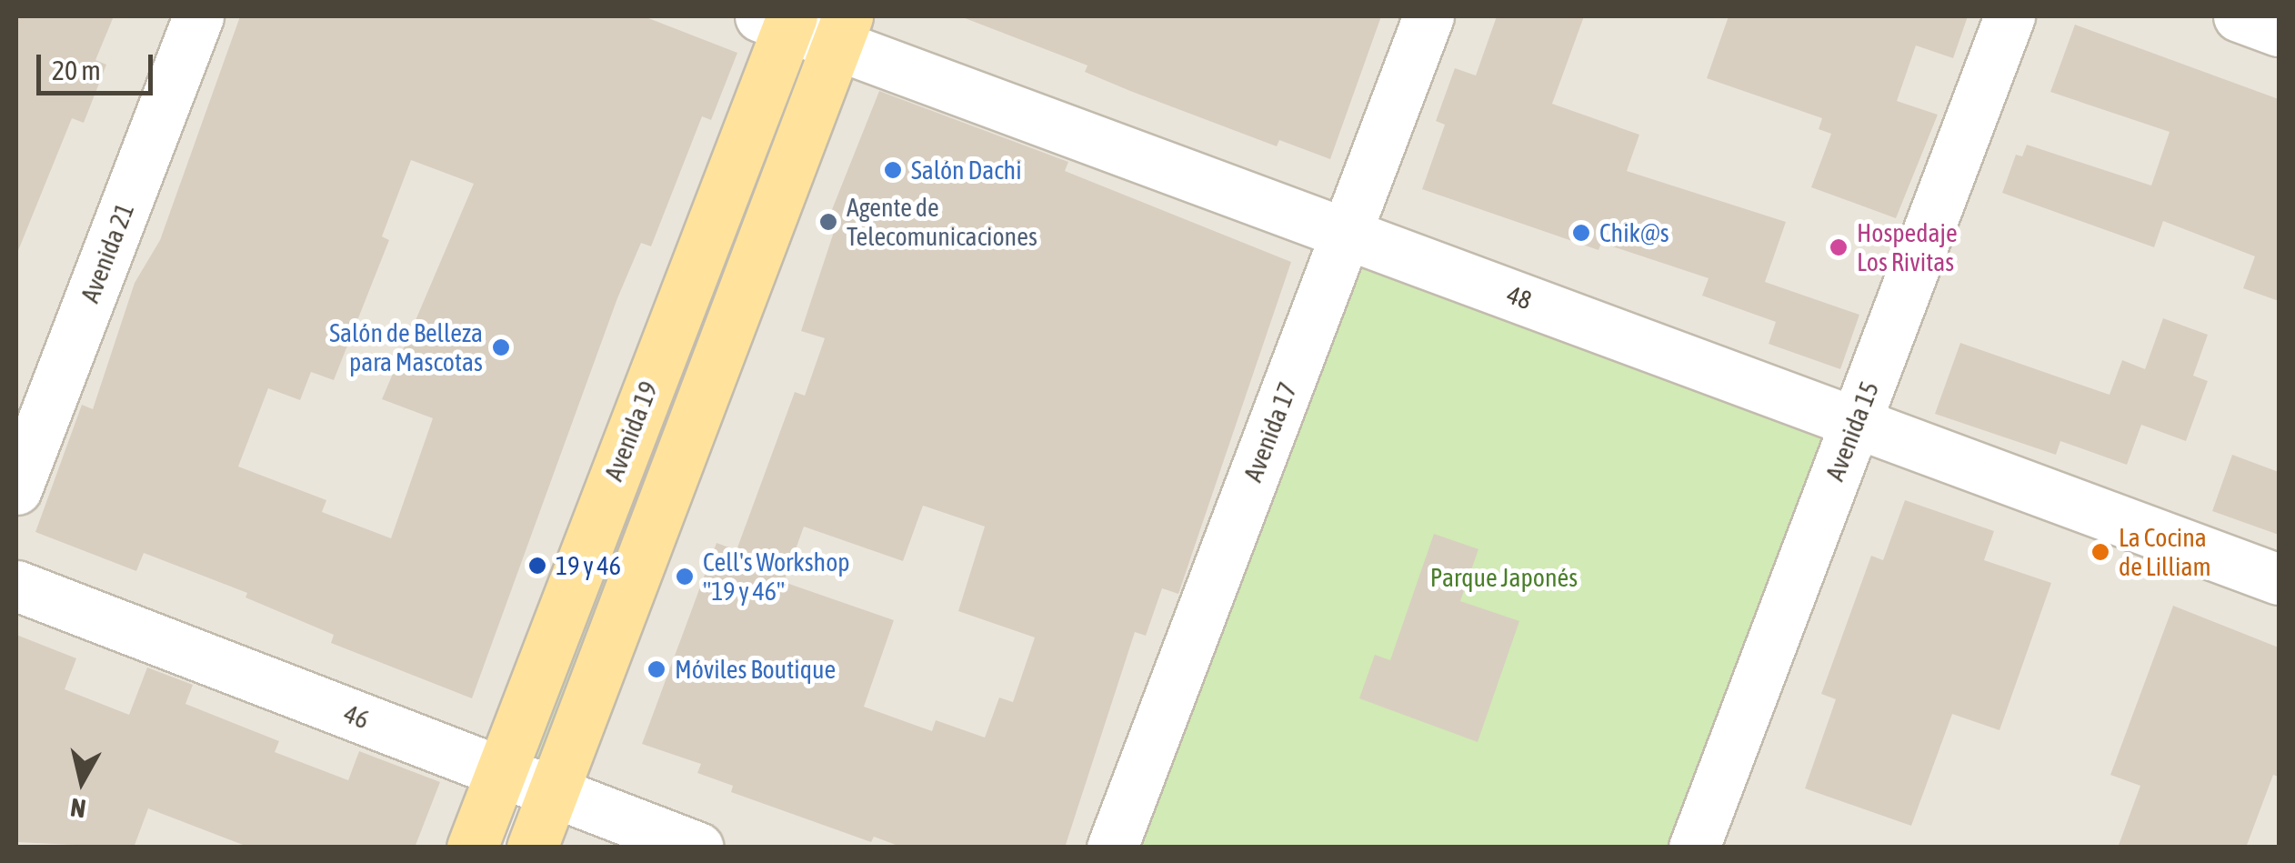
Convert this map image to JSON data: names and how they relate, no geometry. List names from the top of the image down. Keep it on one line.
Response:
{"streets":{"main road":["Avenida 19"],"street":["Avenida 21","48","Avenida 15","Avenida 17","46"]},"crossings":[["48","Avenida 19"],["48","Avenida 15"],["48","Avenida 17"],["Avenida 19","46"]],"parks":["Parque Japonés"],"places":["Salón Dachi","Agente de Telecomunicaciones","Chik@s","Hospedaje Los Rivitas","Salón de Belleza para Mascotas","La Cocina de Lilliam","19 y 46","Cell's Workshop \"19 y 46\"","Móviles Boutique"],"scale_bar":"20 m","north":"bottom"}
